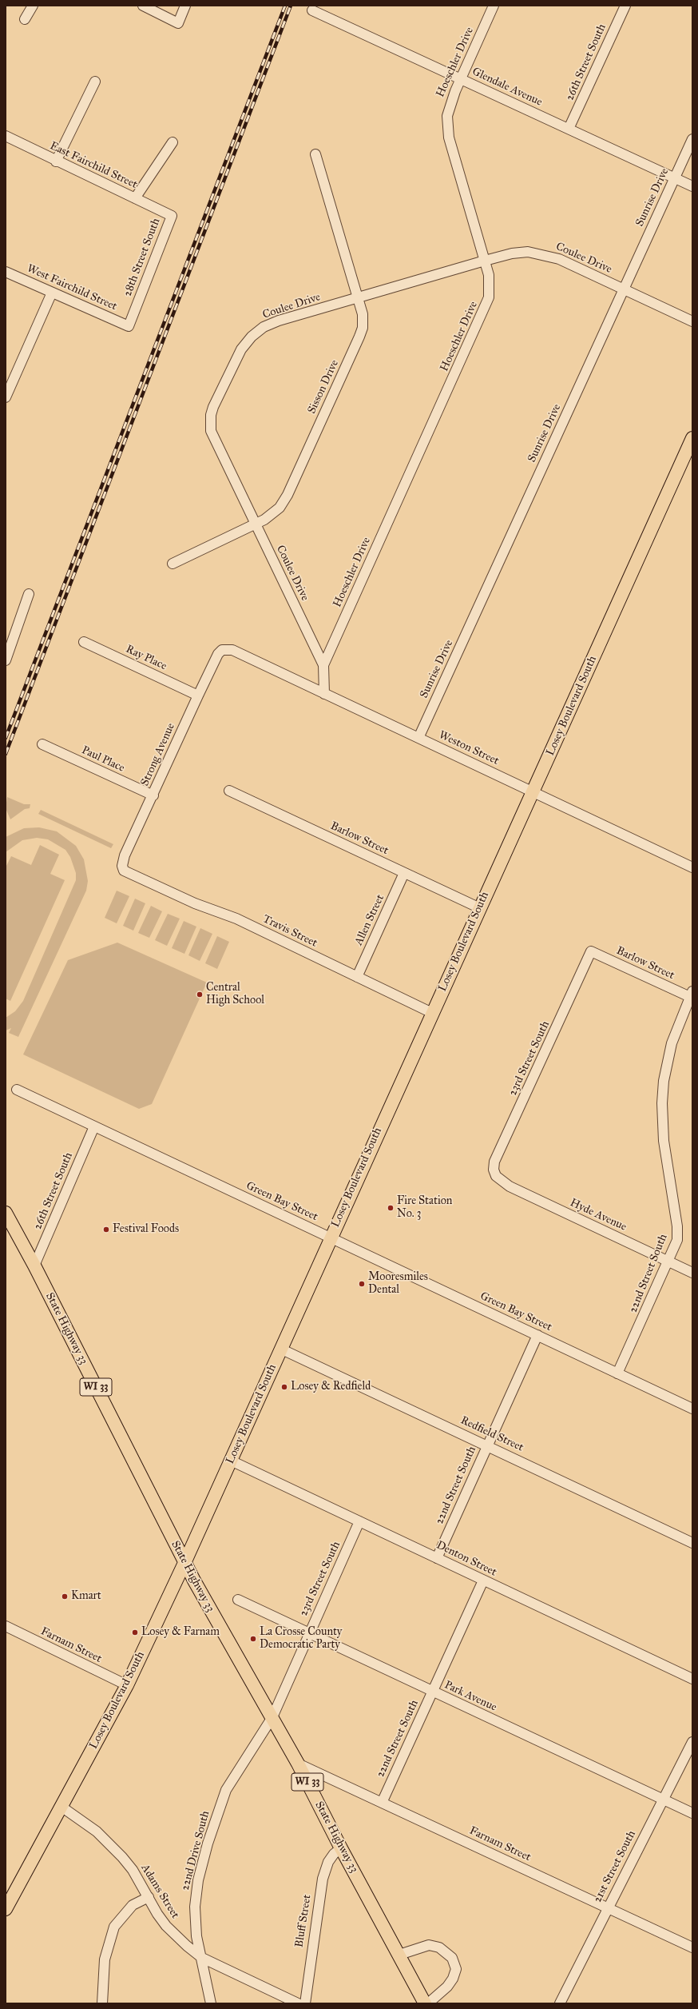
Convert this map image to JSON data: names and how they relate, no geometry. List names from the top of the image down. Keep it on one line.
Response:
{"streets":{"main road":["Losey Boulevard South","State Highway 33","WI 33"],"street":["Hoeschler Drive","26th Street South","Glendale Avenue","East Fairchild Street","Sunrise Drive","28th Street South","Coulee Drive","West Fairchild Street","Sisson Drive","Ray Place","Weston Street","Strong Avenue","Paul Place","Barlow Street","Allen Street","Travis Street","23rd Street South","Green Bay Street","Hyde Avenue","22nd Street South","Redfield Street","Denton Street","Farnam Street","Park Avenue","22nd Drive South","21st Street South","Adams Street","Bluff Street"]},"crossings":[["Hoeschler Drive","Glendale Avenue"],["Hoeschler Drive","Coulee Drive"],["26th Street South","Glendale Avenue"],["26th Street South","Green Bay Street"],["26th Street South","State Highway 33"],["Glendale Avenue","Sunrise Drive"],["East Fairchild Street","28th Street South"],["Sunrise Drive","Coulee Drive"],["Sunrise Drive","Weston Street"],["28th Street South","West Fairchild Street"],["Coulee Drive","Sisson Drive"],["Coulee Drive","Weston Street"],["Ray Place","Strong Avenue"],["Losey Boulevard South","Weston Street"],["Losey Boulevard South","Barlow Street"],["Losey Boulevard South","Travis Street"],["Losey Boulevard South","Green Bay Street"],["Losey Boulevard South","State Highway 33"],["Losey Boulevard South","Redfield Street"],["Losey Boulevard South","Denton Street"],["Losey Boulevard South","Farnam Street"],["Losey Boulevard South","Adams Street"],["Weston Street","Strong Avenue"],["Strong Avenue","Paul Place"],["Strong Avenue","Travis Street"],["Barlow Street","Allen Street"],["Barlow Street","23rd Street South"],["Barlow Street","22nd Street South"],["Allen Street","Travis Street"],["23rd Street South","Hyde Avenue"],["23rd Street South","State Highway 33"],["23rd Street South","Denton Street"],["23rd Street South","Park Avenue"],["23rd Street South","22nd Drive South"],["Green Bay Street","22nd Street South"],["Hyde Avenue","22nd Street South"],["22nd Street South","Redfield Street"],["22nd Street South","Denton Street"],["22nd Street South","Farnam Street"],["22nd Street South","Park Avenue"],["State Highway 33","Farnam Street"],["State Highway 33","22nd Drive South"],["State Highway 33","Bluff Street"],["Farnam Street","21st Street South"],["Park Avenue","21st Street South"],["22nd Drive South","Adams Street"]],"places":["Central High School","Fire Station No. 3","Festival Foods","Mooresmiles Dental","Losey & Redfield","Kmart","Losey & Farnam","La Crosse County Democratic Party"]}
